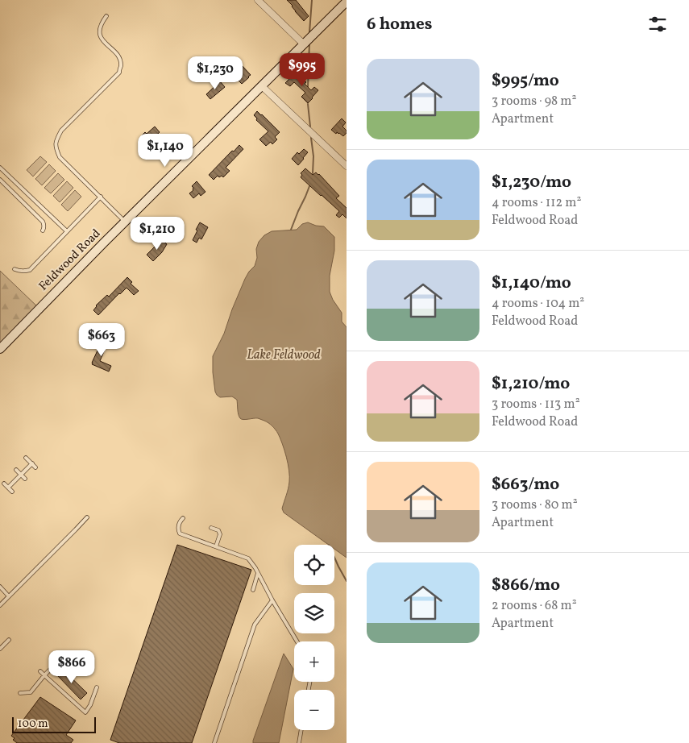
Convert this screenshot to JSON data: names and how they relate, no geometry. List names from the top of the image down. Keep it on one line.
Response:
{"streets":{"street":["Feldwood Road"]},"water":["Lake Feldwood"],"scale_bar":"100 m","page":{"heading":"6 homes","list":[{"name":"$995/mo","note":"3 rooms · 98 m² · Apartment"},{"name":"$1,230/mo","note":"4 rooms · 112 m² · Feldwood Road"},{"name":"$1,140/mo","note":"4 rooms · 104 m² · Feldwood Road"},{"name":"$1,210/mo","note":"3 rooms · 113 m² · Feldwood Road"},{"name":"$663/mo","note":"3 rooms · 80 m² · Apartment"},{"name":"$866/mo","note":"2 rooms · 68 m² · Apartment"}],"price":["$995","$1,230","$1,140","$1,210","$663","$866"],"map_buttons":["+","−"],"scale":"100 m"}}
